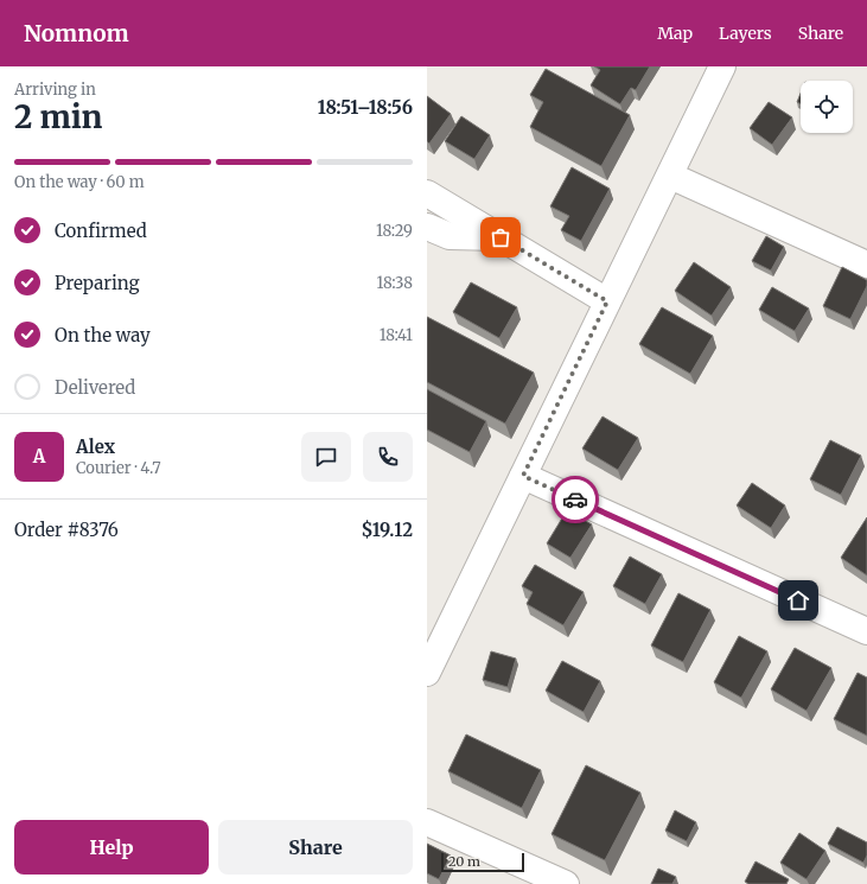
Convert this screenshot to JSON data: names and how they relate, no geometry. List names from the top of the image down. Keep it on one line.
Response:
{"scale_bar":"20 m","page":{"header":"Nomnom","nav":["Map","Layers","Share"],"heading":["2 min","Arriving in","18:51–18:56"],"panel":["Alex","Courier · 4.7","Order #8376","$19.12"],"bar":"On the way · 60 m","list":[["Confirmed","18:29"],["Preparing","18:38"],["On the way","18:41"],"Delivered"],"round":"A","buttons":["Help","Share"],"scale":"20 m"}}
